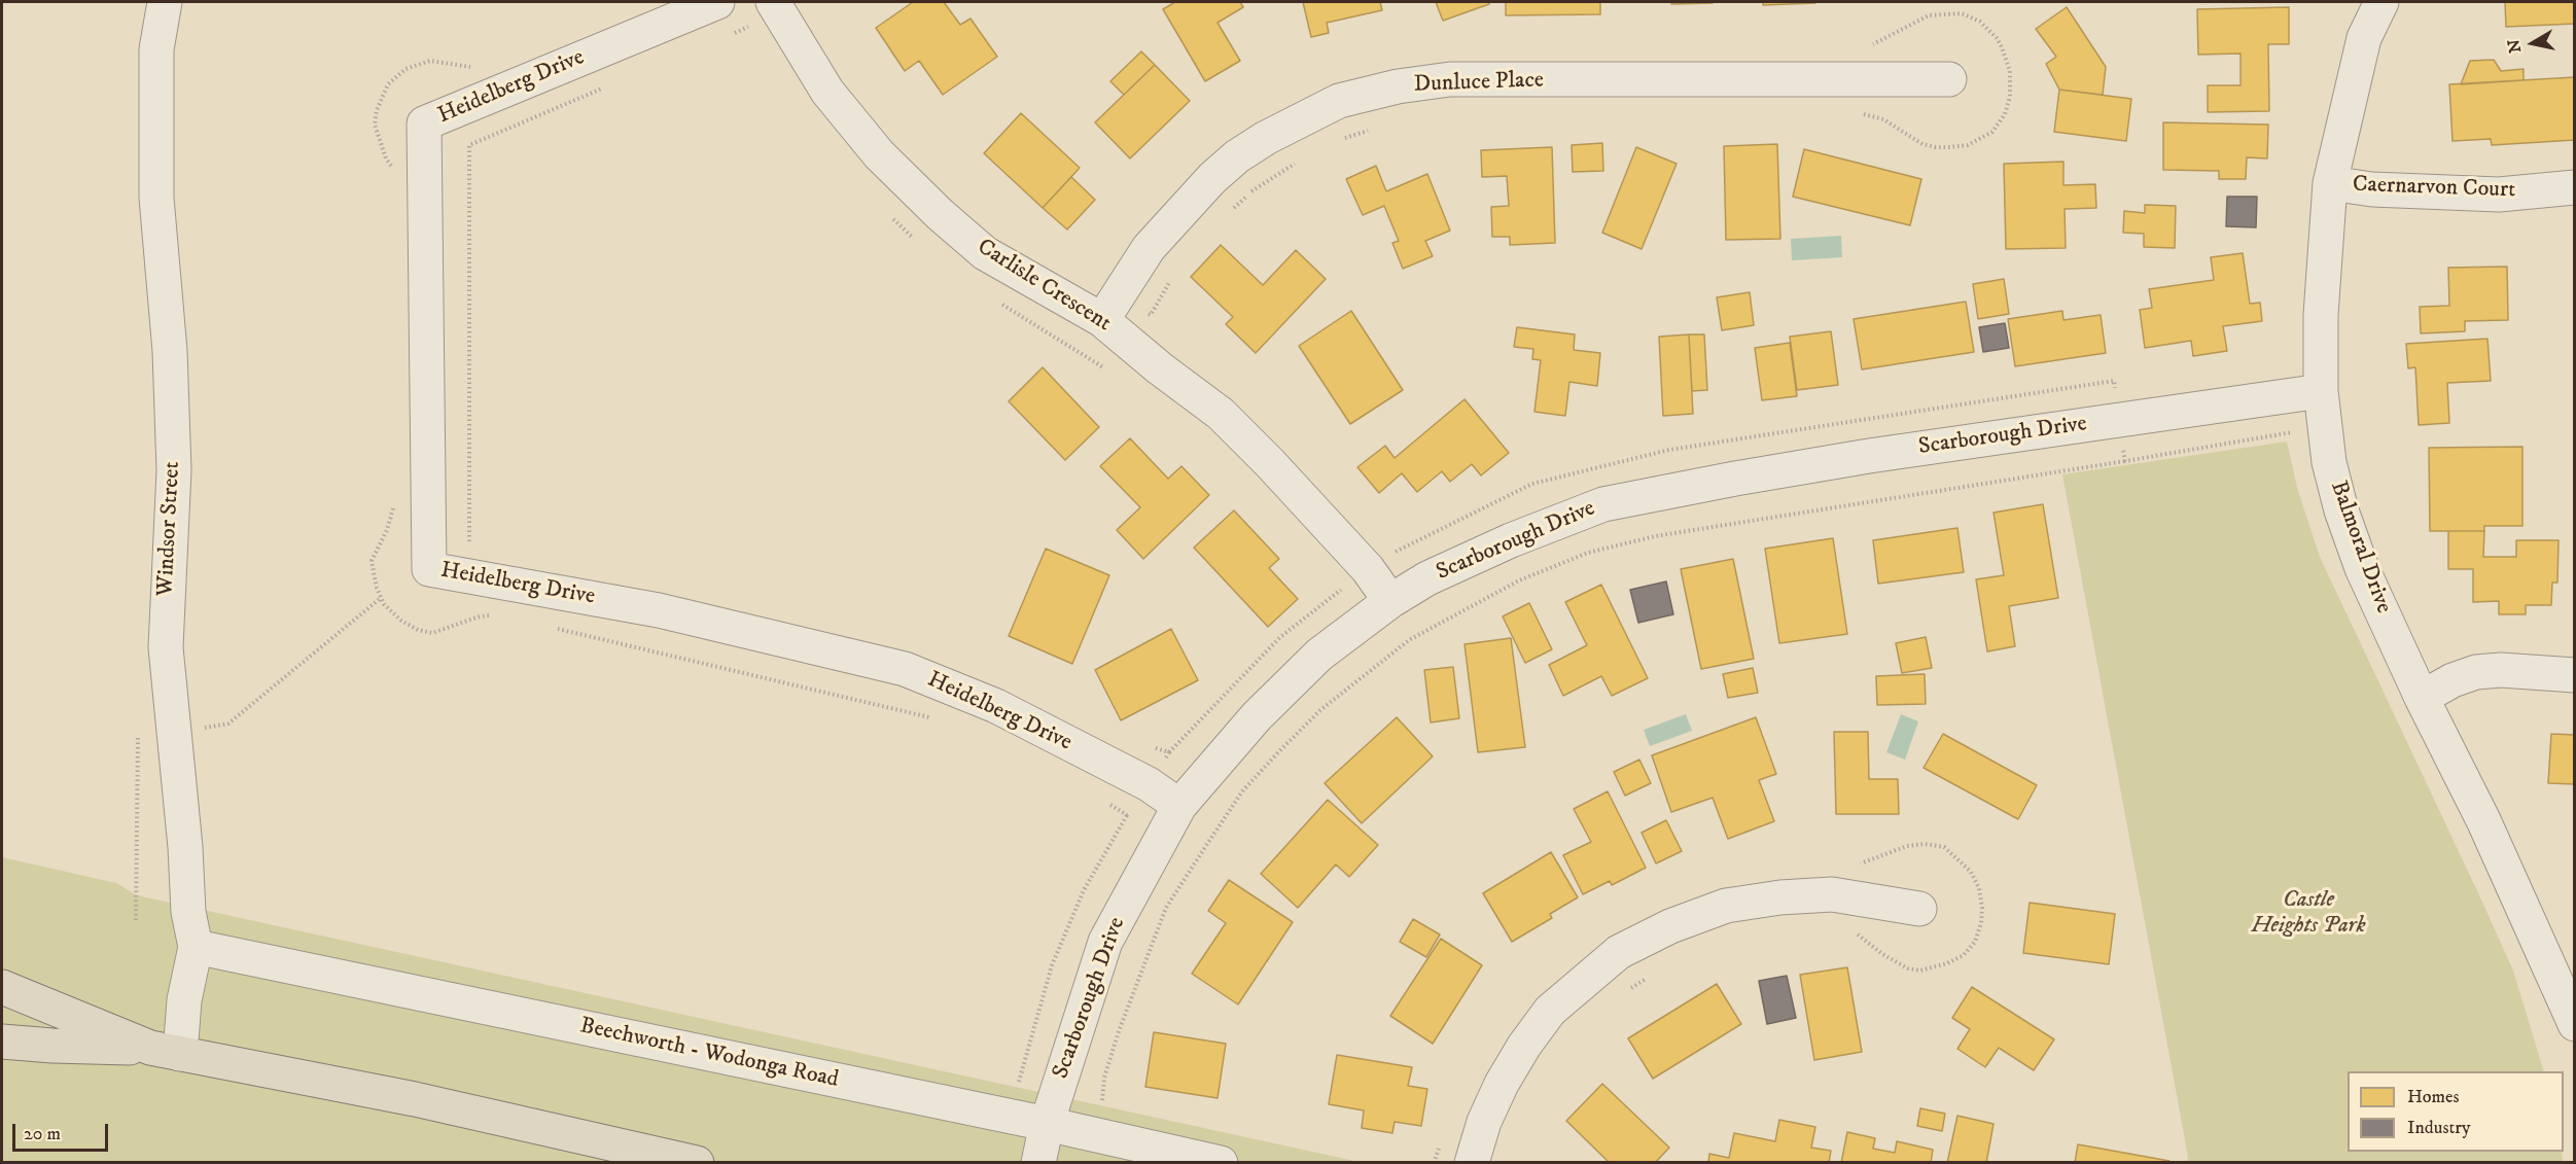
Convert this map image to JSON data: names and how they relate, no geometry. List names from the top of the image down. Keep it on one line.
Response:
{"streets":{"street":["Dunluce Place","Heidelberg Drive","Caernarvon Court","Carlisle Crescent","Scarborough Drive","Windsor Street","Balmoral Drive","Beechworth - Wodonga Road"]},"crossings":[["Dunluce Place","Carlisle Crescent"],["Heidelberg Drive","Scarborough Drive"],["Caernarvon Court","Balmoral Drive"],["Carlisle Crescent","Scarborough Drive"],["Scarborough Drive","Balmoral Drive"],["Scarborough Drive","Beechworth - Wodonga Road"],["Windsor Street","Beechworth - Wodonga Road"]],"parks":["Castle Heights Park"],"legend":["Homes","Industry"],"scale_bar":"20 m","north":"left"}
